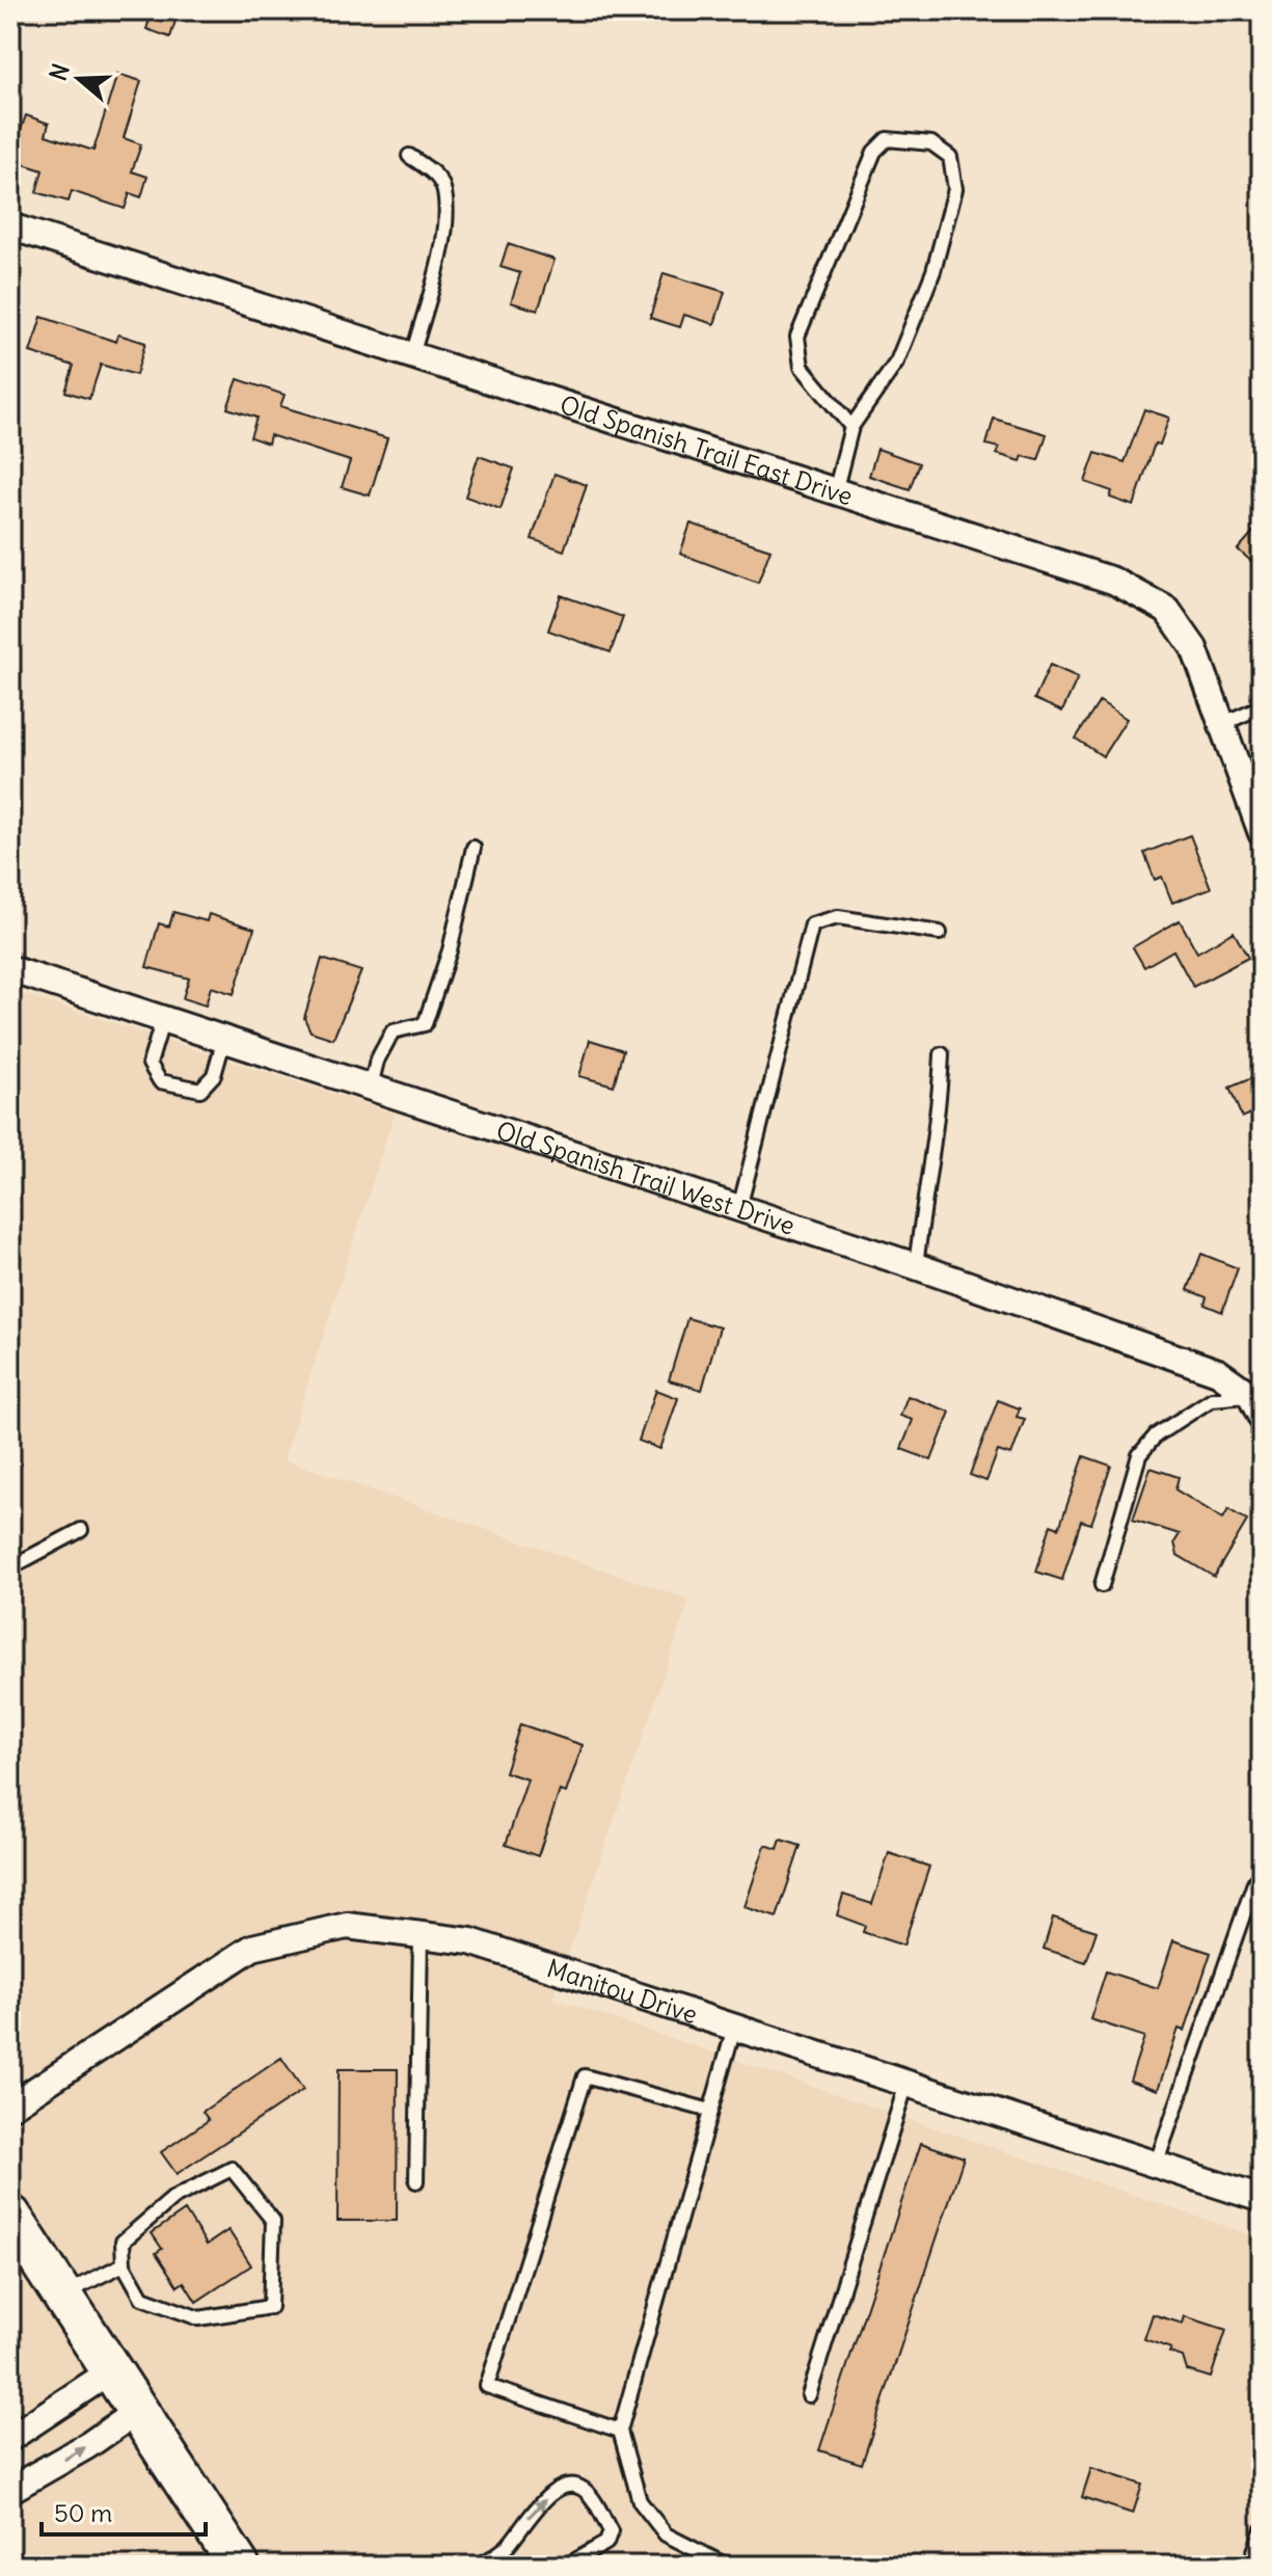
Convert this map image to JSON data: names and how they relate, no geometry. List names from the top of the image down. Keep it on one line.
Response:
{"streets":{"street":["Old Spanish Trail East Drive","Old Spanish Trail West Drive","Manitou Drive"]},"scale_bar":"50 m","north":"left"}
